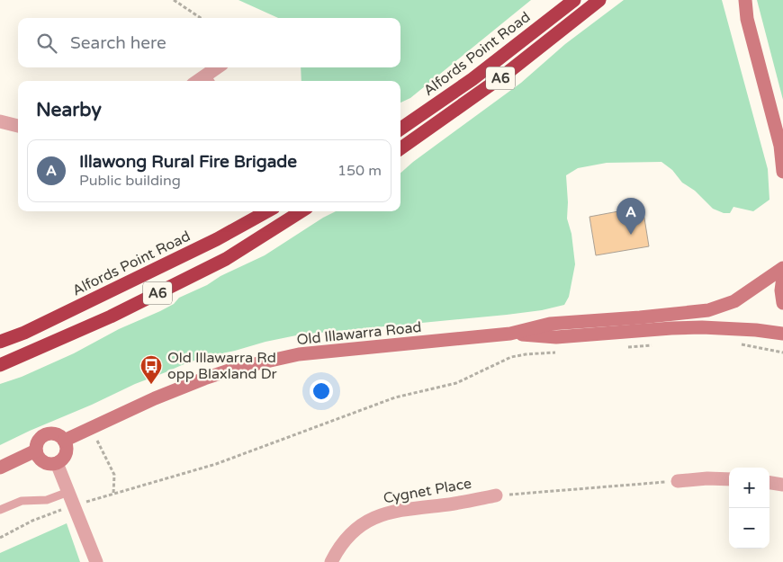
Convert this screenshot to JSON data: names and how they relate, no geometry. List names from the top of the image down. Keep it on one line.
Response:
{"streets":{"highway":["Alfords Point Road","A6"],"street":["Old Illawarra Road","Cygnet Place"]},"places":{"bus stop":["Old Illawarra Rd opp Blaxland Dr"]},"page":{"search":"Search here","heading":"Nearby","list":[{"mark":"A","name":"Illawong Rural Fire Brigade","note":"Public building","value":"150 m"}],"pins":"A","map_buttons":["+","−"]}}
